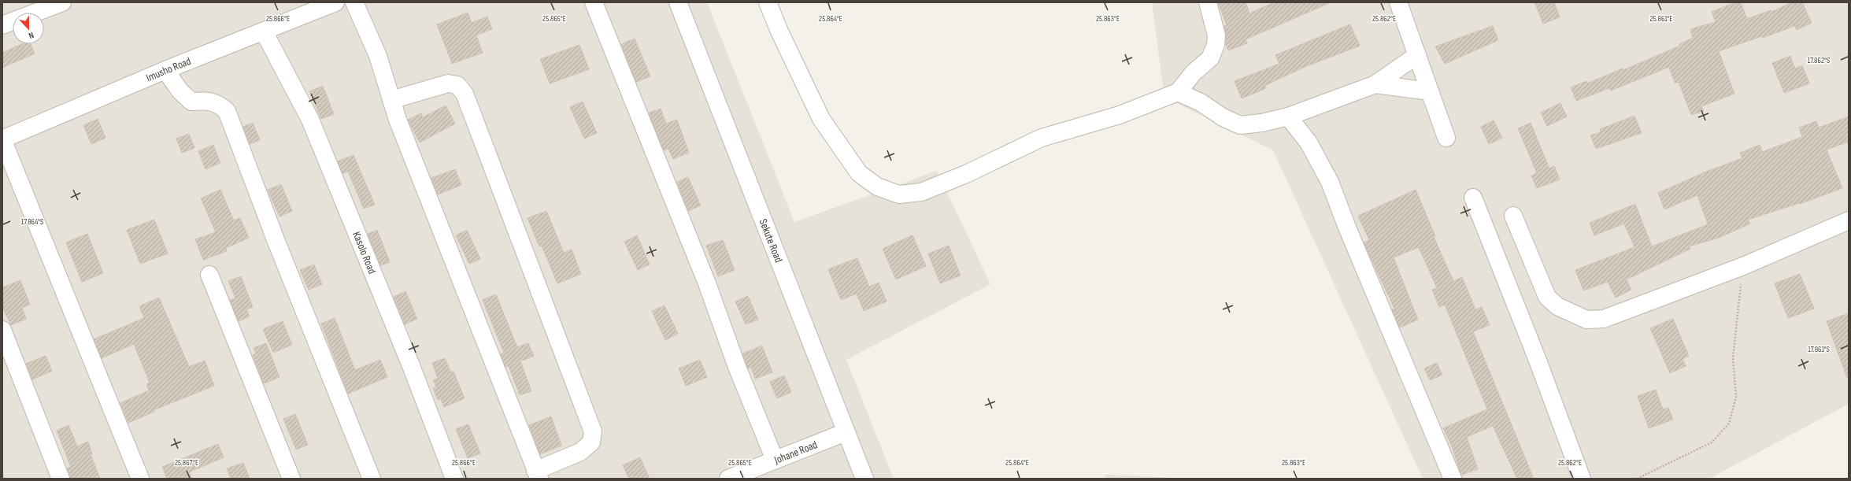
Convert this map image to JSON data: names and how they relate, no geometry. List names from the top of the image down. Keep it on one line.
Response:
{"streets":{"street":["Imusho Road","Sekute Road","Kasolo Road","Johane Road"]},"crossings":[["Imusho Road","Kasolo Road"],["Sekute Road","Johane Road"]],"north":"bottom","coordinates":["25.866°E","25.865°E","25.864°E","25.863°E","25.862°E","25.861°E","17.862°S","17.864°S","17.861°S","25.867°E"]}
